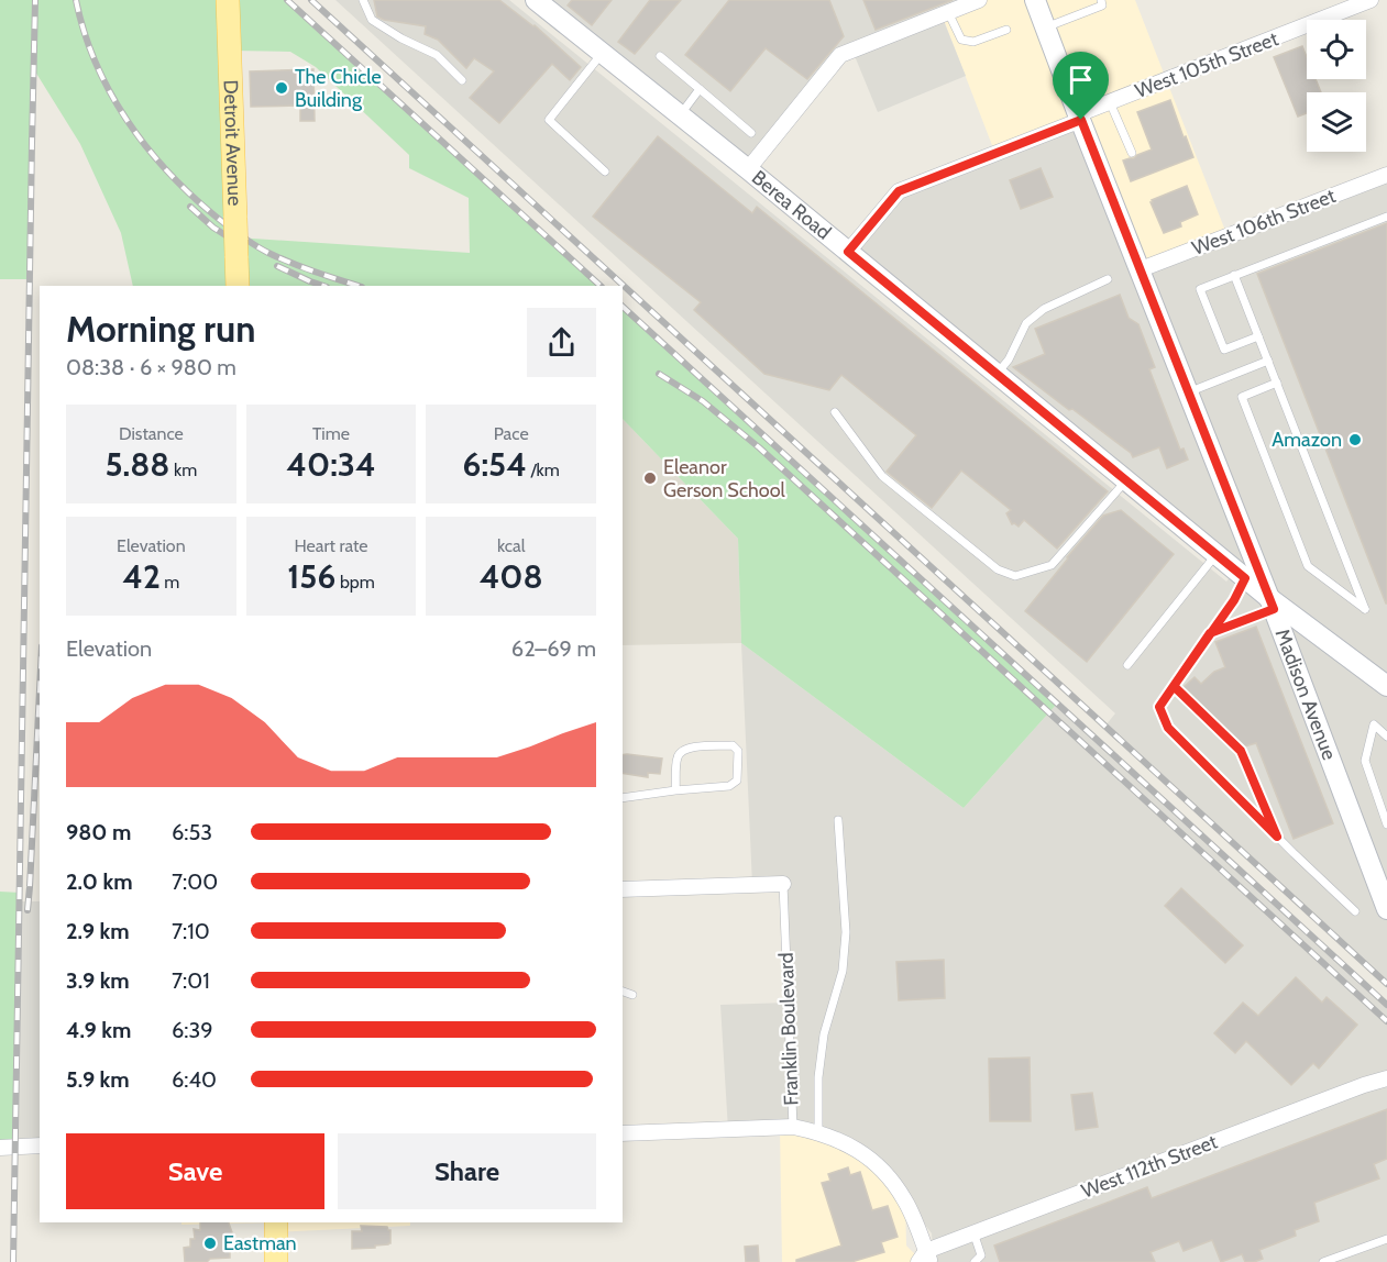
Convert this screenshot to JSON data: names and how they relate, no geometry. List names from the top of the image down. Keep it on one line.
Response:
{"streets":{"main road":["Detroit Avenue","Berea Road","Madison Avenue"],"street":["West 105th Street","West 106th Street","Franklin Boulevard","West 112th Street"]},"crossings":[["West 105th Street","Berea Road"],["West 105th Street","Madison Avenue"],["Berea Road","Madison Avenue"],["West 106th Street","Madison Avenue"],["Franklin Boulevard","West 112th Street"]],"places":["The Chicle Building","Amazon","Eleanor Gerson School","Eastman"],"page":{"heading":["Morning run","08:38 · 6 × 980 m"],"stats":[["Distance","5.88 km"],["Time","40:34"],["Pace","6:54 /km"],["Elevation","42 m"],["Heart rate","156 bpm"],["kcal","408"]],"chart":["Elevation","62–69 m"],"list":[{"name":"980 m","note":"6:53"},{"name":"2.0 km","note":"7:00"},{"name":"2.9 km","note":"7:10"},{"name":"3.9 km","note":"7:01"},{"name":"4.9 km","note":"6:39"},{"name":"5.9 km","note":"6:40"}],"buttons":["Save","Share"]}}
